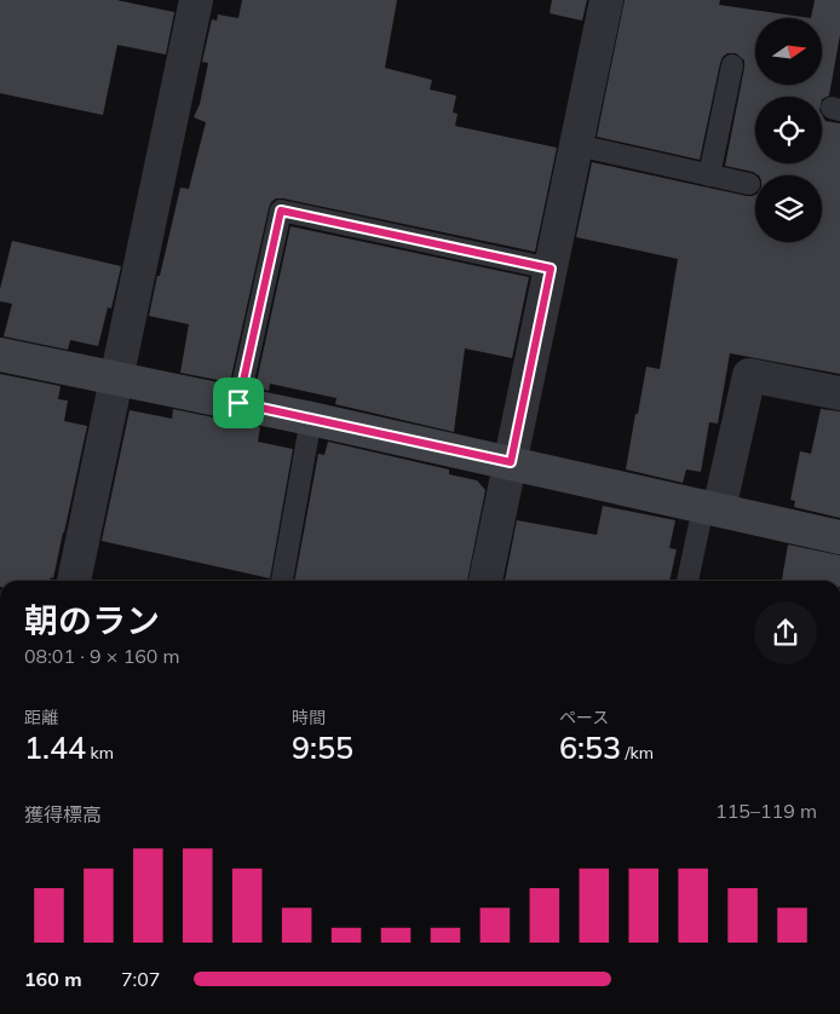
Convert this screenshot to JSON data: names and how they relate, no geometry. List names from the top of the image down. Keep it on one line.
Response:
{"north":"right","page":{"heading":["朝のラン","08:01 · 9 × 160 m"],"stats":[["距離","1.44 km"],["時間","9:55"],["ペース","6:53 /km"]],"chart":["獲得標高","115–119 m"],"list":[{"name":"160 m","note":"7:07"}]}}
